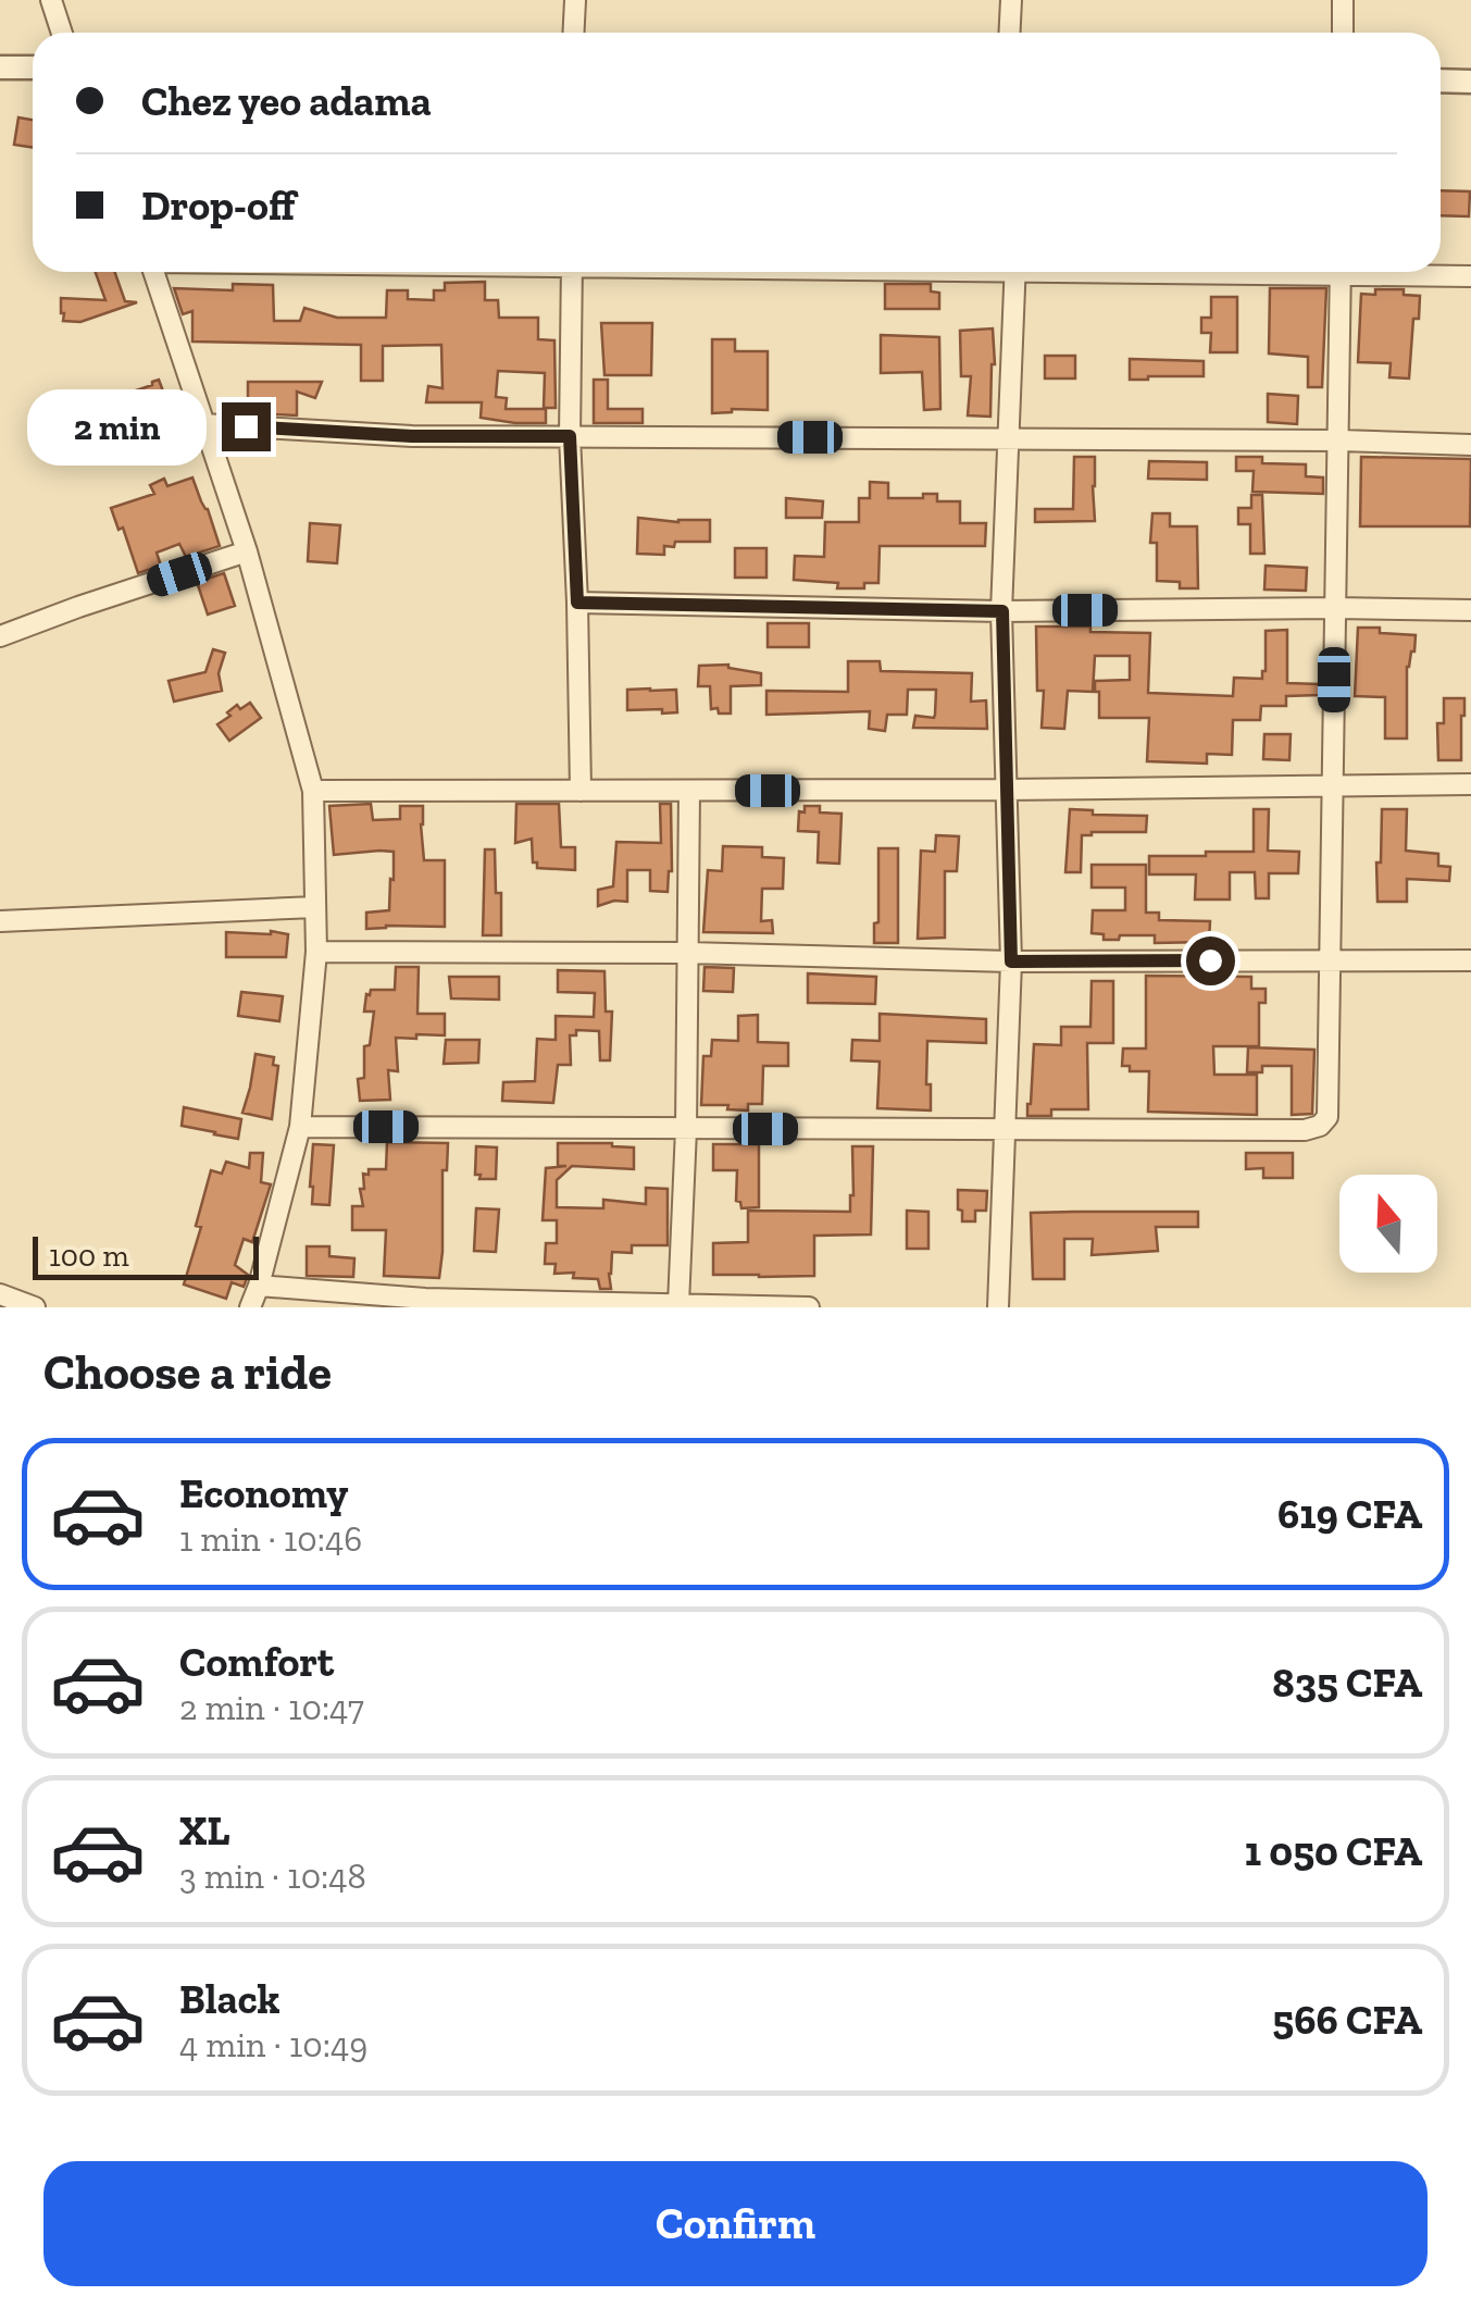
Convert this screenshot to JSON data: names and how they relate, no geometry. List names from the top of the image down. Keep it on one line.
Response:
{"scale_bar":"100 m","north":"top","page":{"banner":["Chez yeo adama","Drop-off"],"bubble":"2 min","scale":"100 m","heading":"Choose a ride","list":[{"name":"Economy","note":"1 min · 10:46","value":"619 CFA"},{"name":"Comfort","note":"2 min · 10:47","value":"835 CFA"},{"name":"XL","note":"3 min · 10:48","value":"1 050 CFA"},{"name":"Black","note":"4 min · 10:49","value":"566 CFA"}],"buttons":"Confirm"}}
